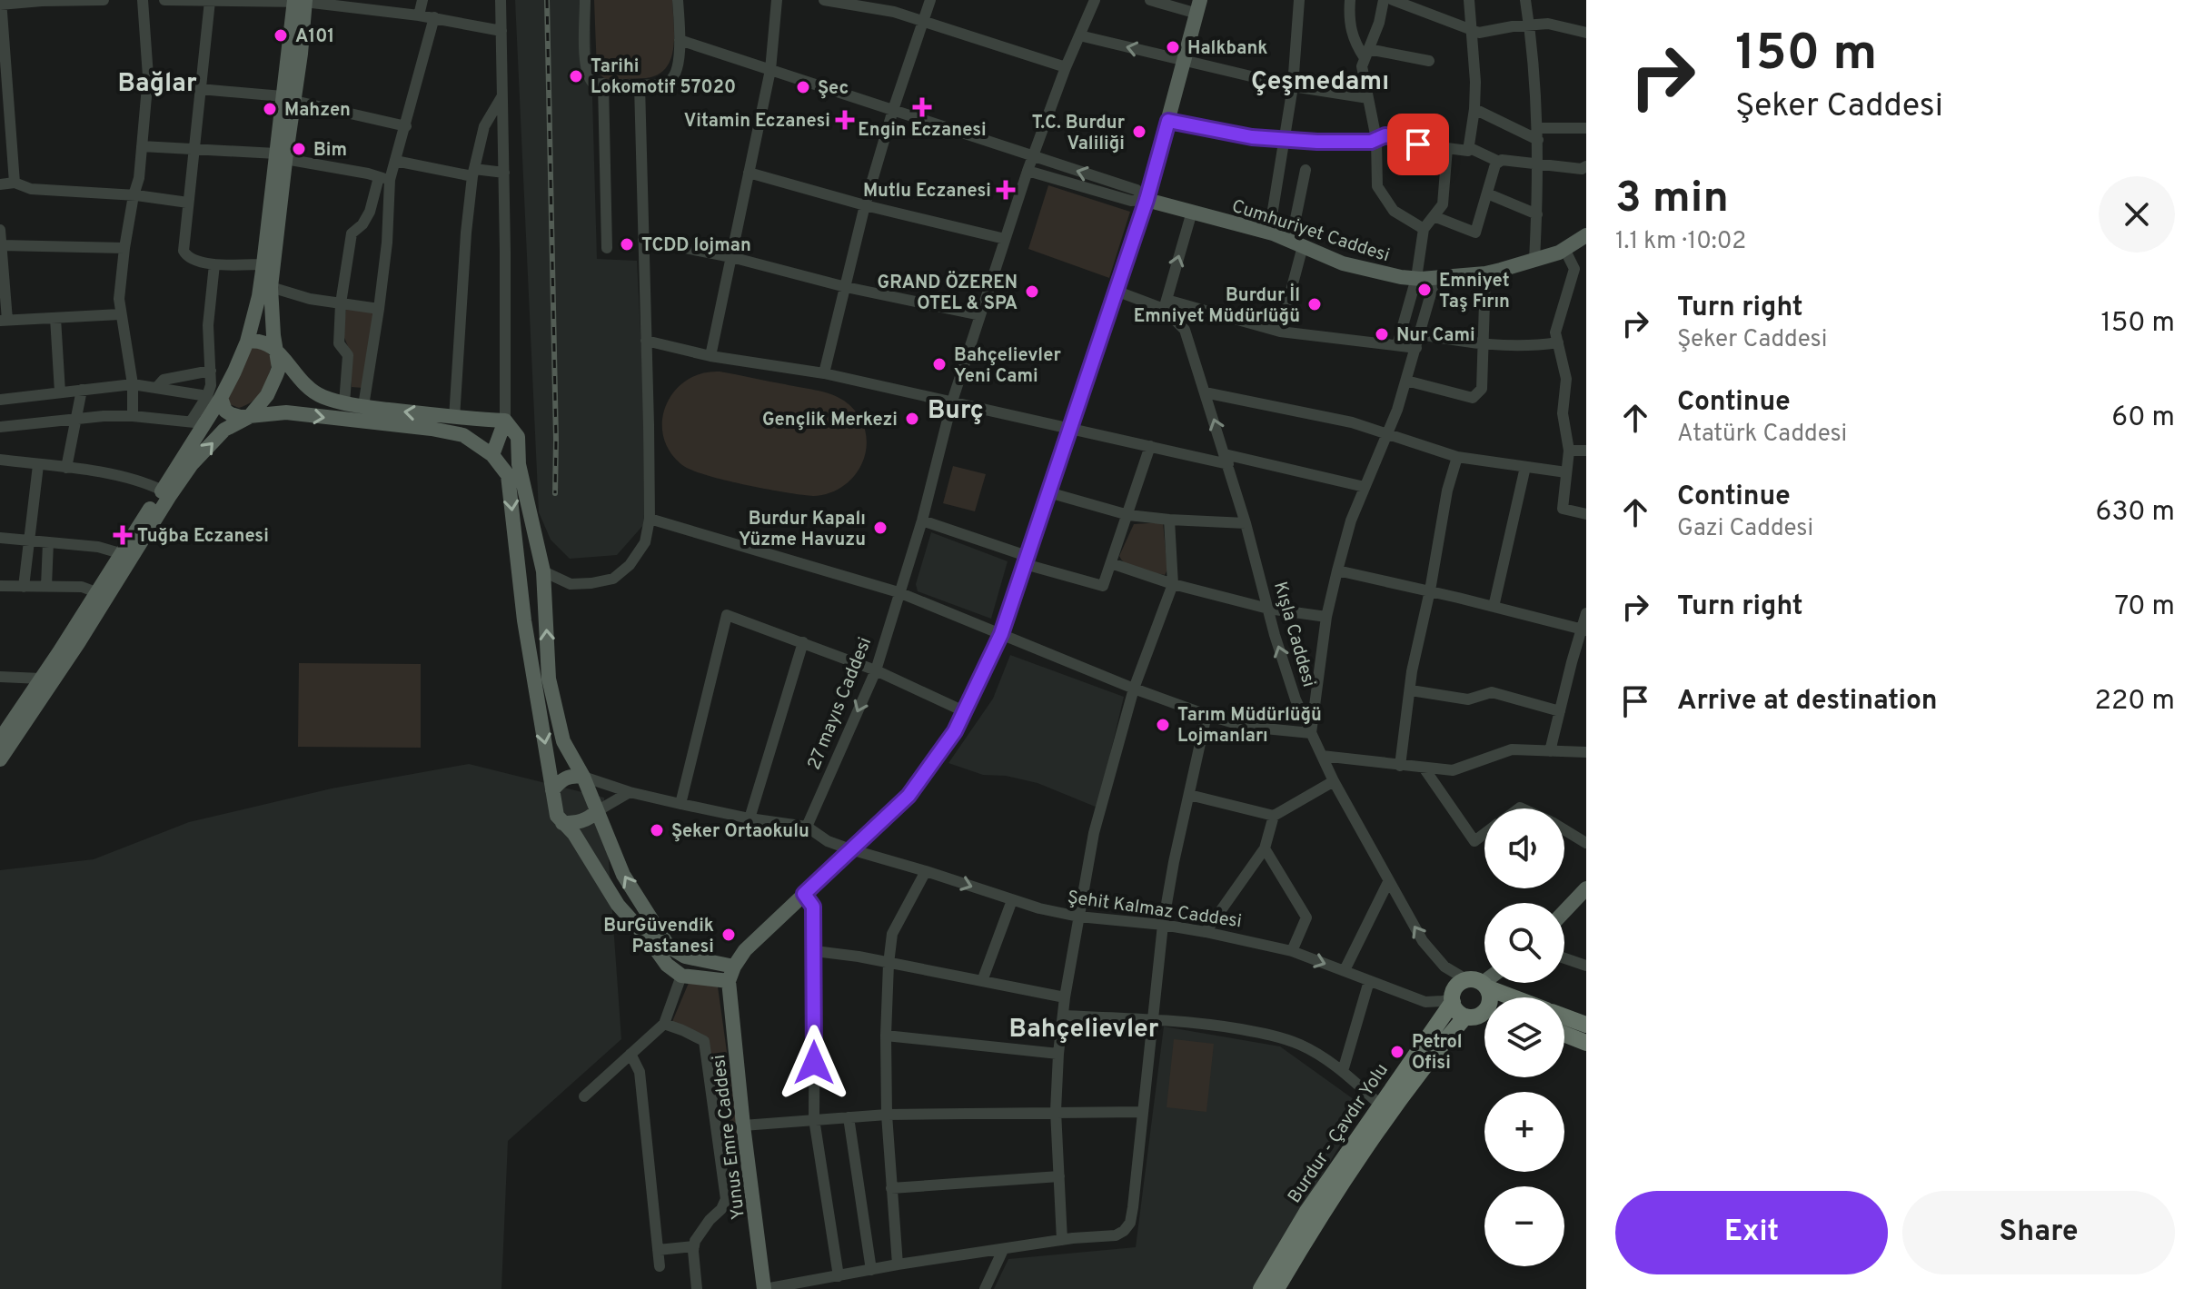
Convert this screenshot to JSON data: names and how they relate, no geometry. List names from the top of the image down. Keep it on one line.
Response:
{"streets":{"highway":["Burdur - Çavdır Yolu"],"main road":["Cumhuriyet Caddesi","Yunus Emre Caddesi"],"street":["Kışla Caddesi","27 mayıs Caddesi","Şehit Kalmaz Caddesi"]},"crossings":[["27 mayıs Caddesi","Şehit Kalmaz Caddesi"],["Şehit Kalmaz Caddesi","Burdur - Çavdır Yolu"]],"one_way":["Kışla Caddesi"],"districts":["Çeşmedamı","Bağlar","Burç","Bahçelievler"],"places":{"other":["A101","Halkbank","Tarihi Lokomotif 57020","Şec","Mahzen","T.C. Burdur Valiliği","Bim","TCDD lojman","Emniyet Taş Fırın","GRAND ÖZEREN OTEL & SPA","Burdur İl Emniyet Müdürlüğü","Nur Cami","Bahçelievler Yeni Cami","Gençlik Merkezi","Burdur Kapalı Yüzme Havuzu","Tarım Müdürlüğü Lojmanları","Şeker Ortaokulu","BurGüvendik Pastanesi","Petrol Ofisi"],"health":["Engin Eczanesi","Vitamin Eczanesi","Mutlu Eczanesi","Tuğba Eczanesi"]},"page":{"turn":["150 m","Şeker Caddesi"],"heading":["3 min","1.1 km · 10:02"],"list":[{"name":"Turn right","note":"Şeker Caddesi","value":"150 m"},{"name":"Continue","note":"Atatürk Caddesi","value":"60 m"},{"name":"Continue","note":"Gazi Caddesi","value":"630 m"},{"name":"Turn right","value":"70 m"},{"name":"Arrive at destination","value":"220 m"}],"map_buttons":["+","−"],"buttons":["Exit","Share"]}}
